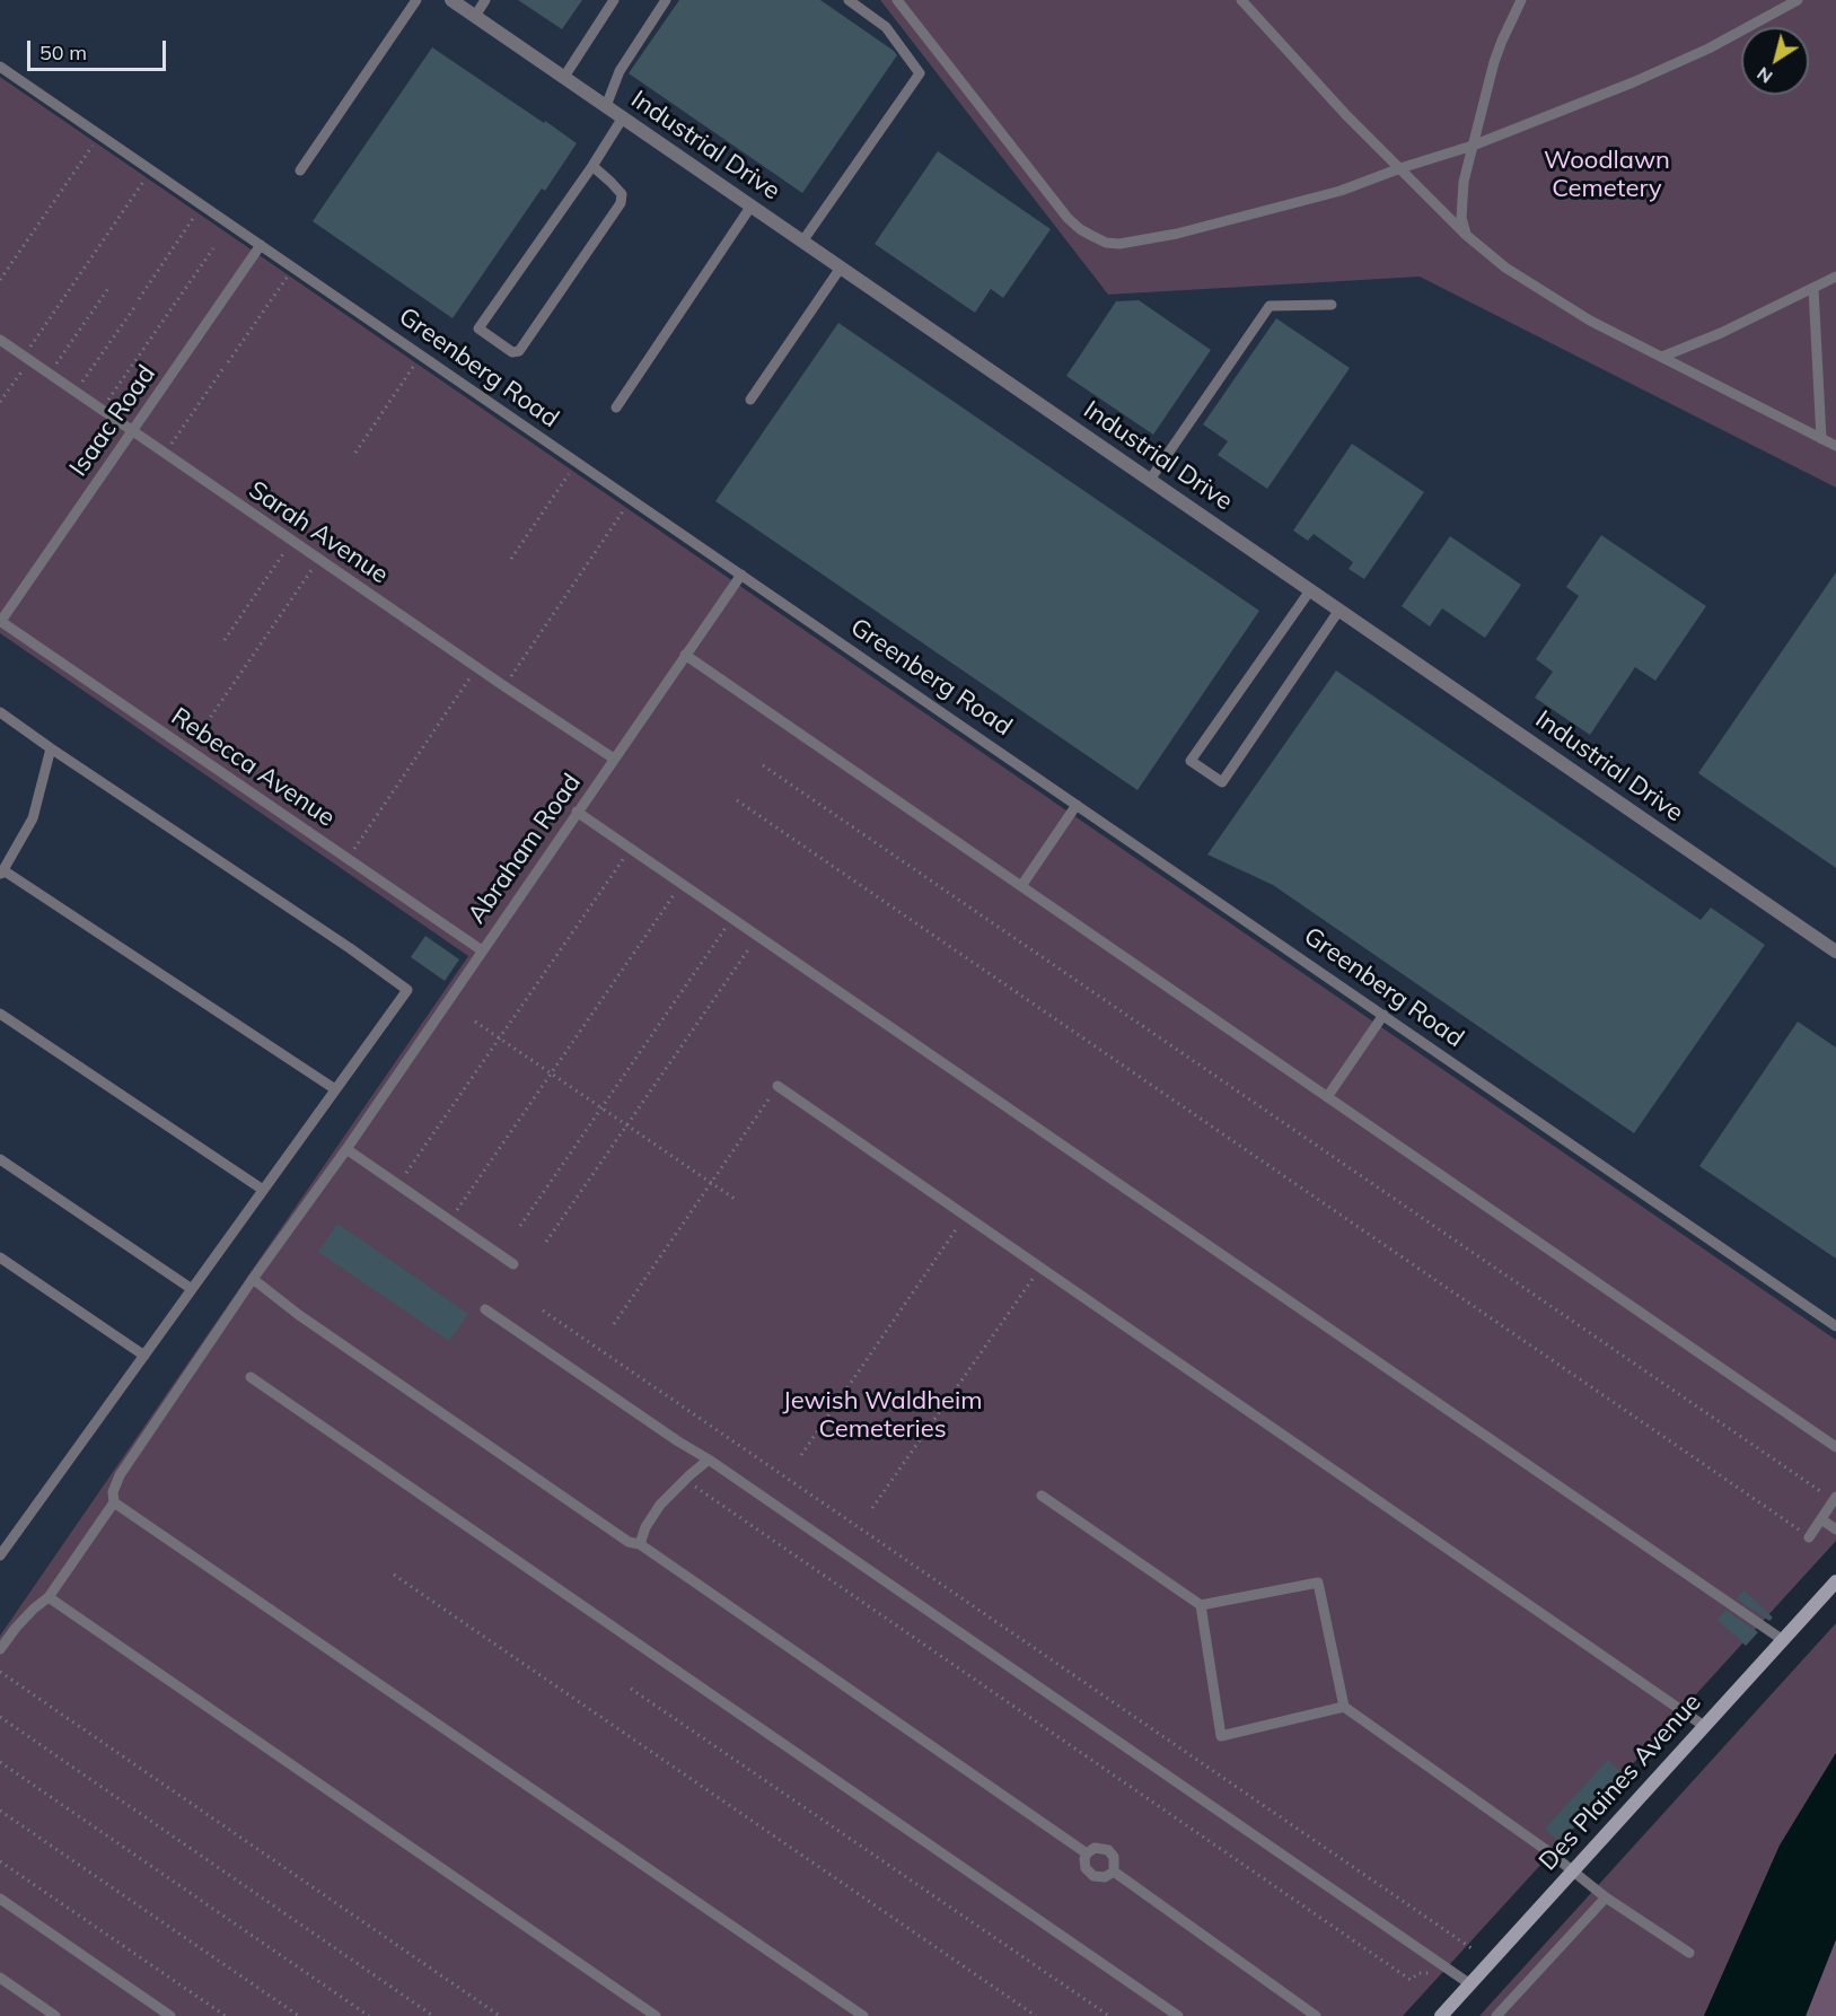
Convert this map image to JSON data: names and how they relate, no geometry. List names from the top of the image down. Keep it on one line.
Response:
{"streets":{"main road":["Des Plaines Avenue"],"street":["Industrial Drive"],"lane":["Greenberg Road","Isaac Road","Sarah Avenue","Rebecca Avenue","Abraham Road"]},"crossings":[["Greenberg Road","Isaac Road"],["Greenberg Road","Abraham Road"],["Isaac Road","Sarah Avenue"],["Isaac Road","Rebecca Avenue"],["Sarah Avenue","Abraham Road"],["Rebecca Avenue","Abraham Road"]],"parks":["Woodlawn Cemetery","Jewish Waldheim Cemeteries"],"scale_bar":"50 m","north":"bottom left"}
